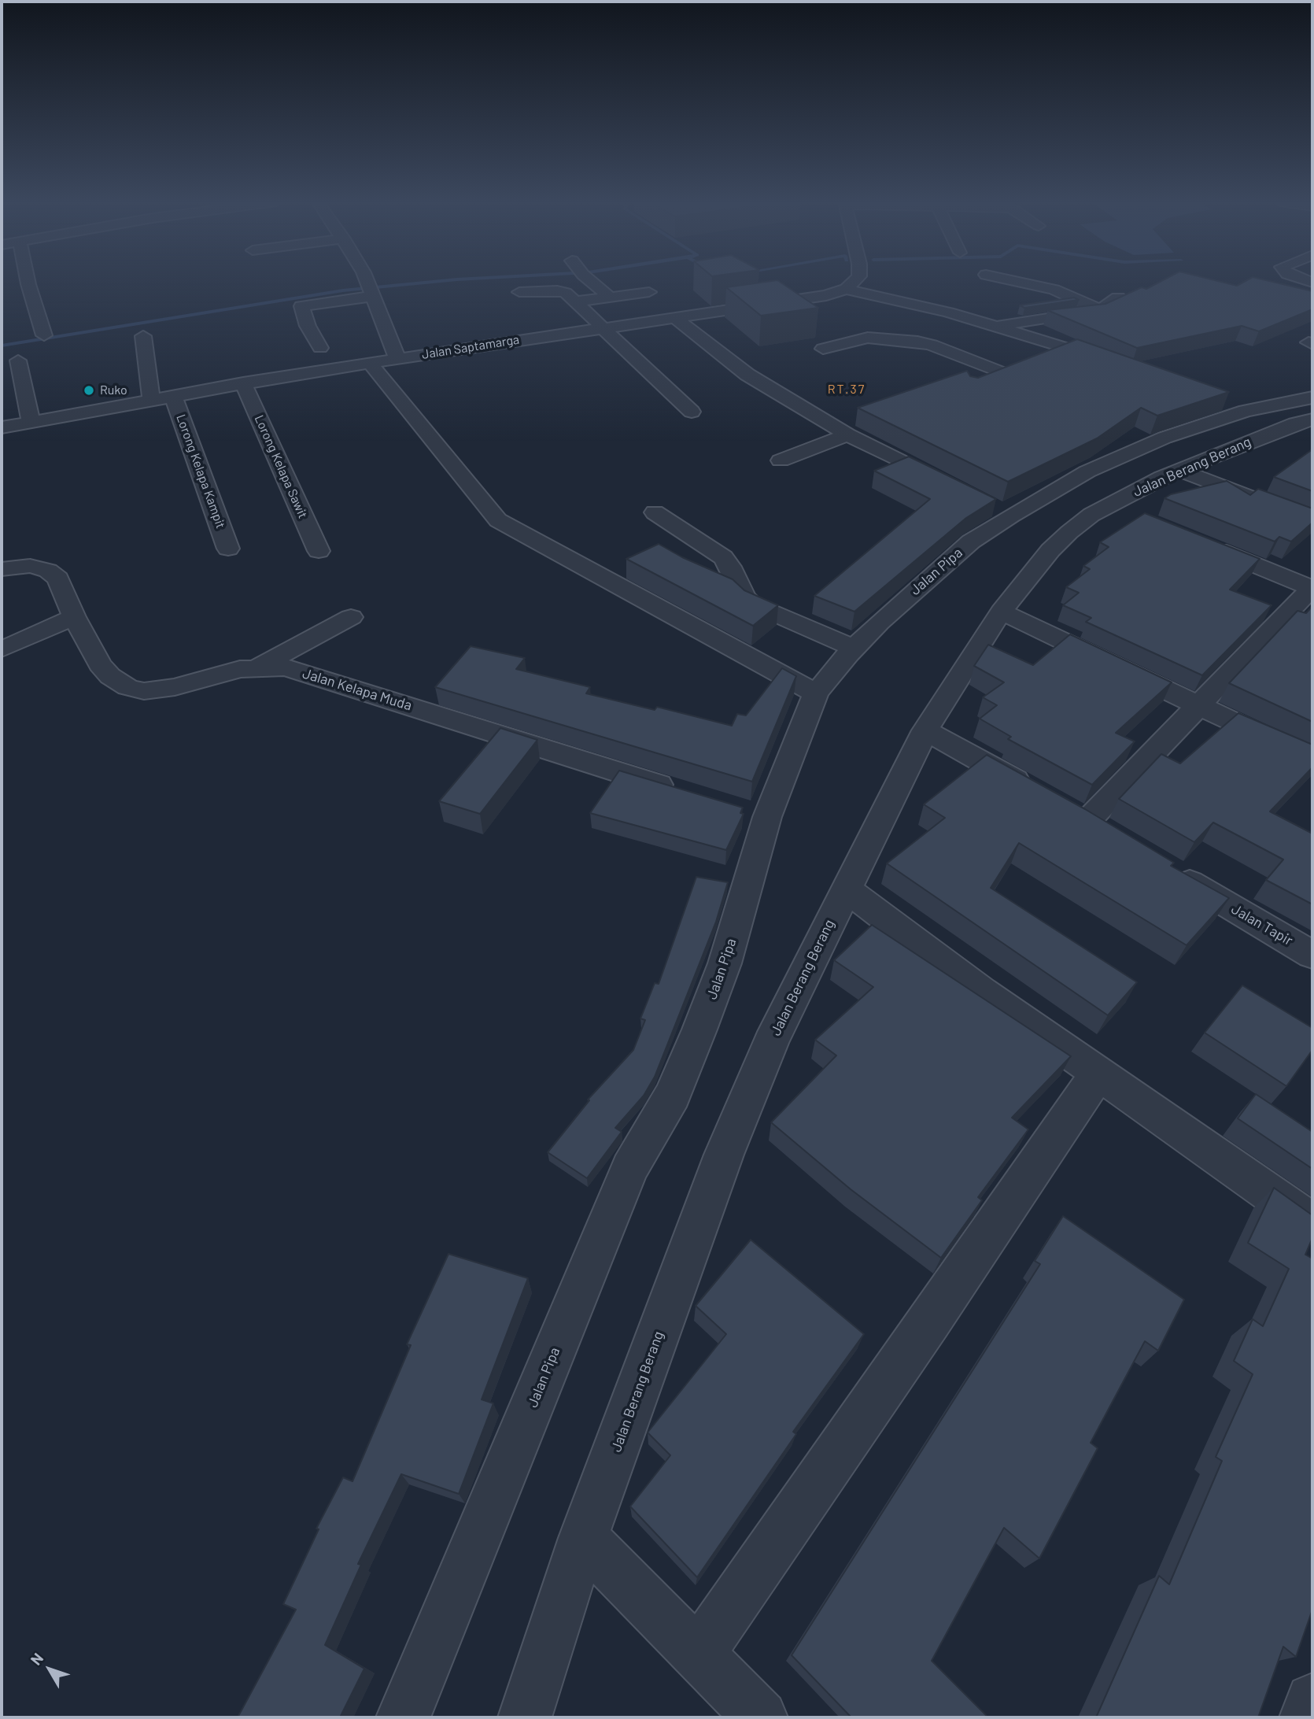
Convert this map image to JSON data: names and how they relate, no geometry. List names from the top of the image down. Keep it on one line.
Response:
{"streets":{"street":["Jalan Saptamarga","Lorong Kelapa Sawit","Jalan Berang Berang","Lorong Kelapa Kampit","Jalan Pipa","Jalan Kelapa Muda","Jalan Tapir"]},"crossings":[["Jalan Saptamarga","Lorong Kelapa Sawit"],["Jalan Saptamarga","Lorong Kelapa Kampit"],["Jalan Berang Berang","Jalan Pipa"]],"districts":["RT.37"],"places":["Ruko"],"north":"top left"}
